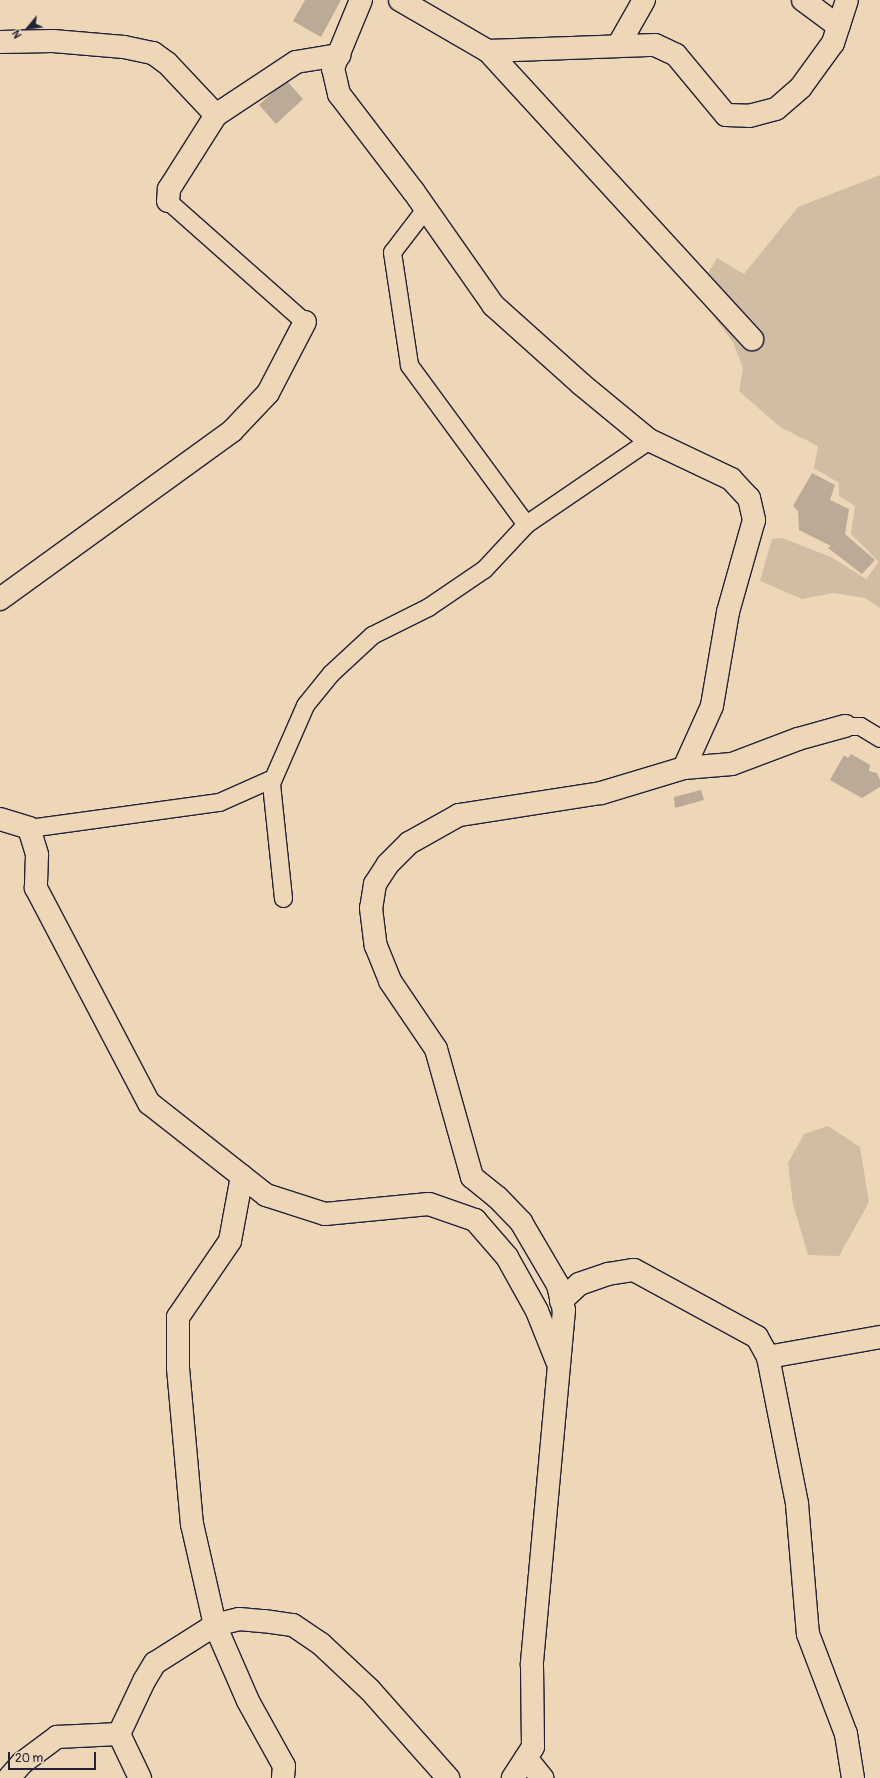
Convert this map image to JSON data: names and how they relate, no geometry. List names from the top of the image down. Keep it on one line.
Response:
{"scale_bar":"20 m","north":"bottom left"}
